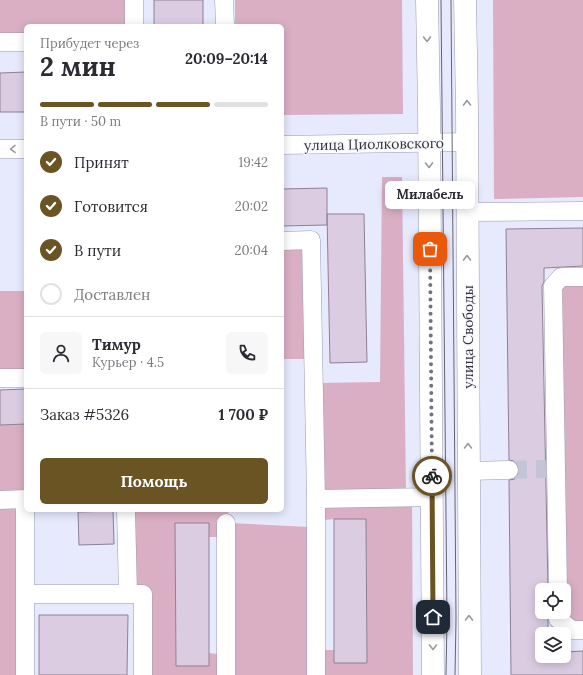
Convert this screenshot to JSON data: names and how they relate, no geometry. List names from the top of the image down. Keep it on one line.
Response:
{"streets":{"main road":["улица Свободы"],"street":["улица Циолковского"]},"crossings":[["улица Циолковского","улица Свободы"]],"places":["Милабель"],"page":{"heading":["2 мин","Прибудет через","20:09–20:14"],"panel":["Тимур","Курьер · 4.5","Заказ #5326","1 700 ₽"],"bar":"В пути · 50 m","list":[["Принят","19:42"],["Готовится","20:02"],["В пути","20:04"],"Доставлен"],"bubble":"Милабель","buttons":"Помощь"}}
